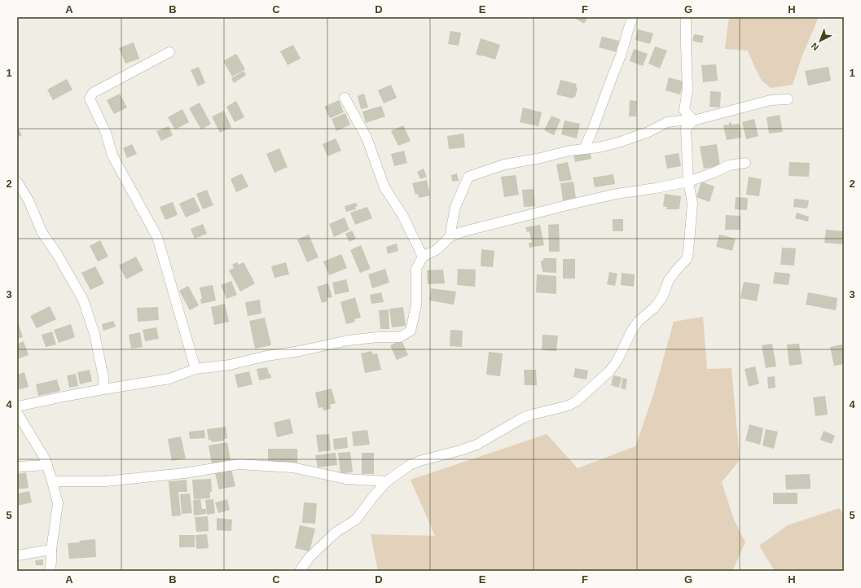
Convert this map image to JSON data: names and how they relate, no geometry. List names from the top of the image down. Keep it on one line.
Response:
{"north":"bottom left","grid":{"columns":["A","B","C","D","E","F","G","H"],"rows":["1","2","3","4","5"]}}
